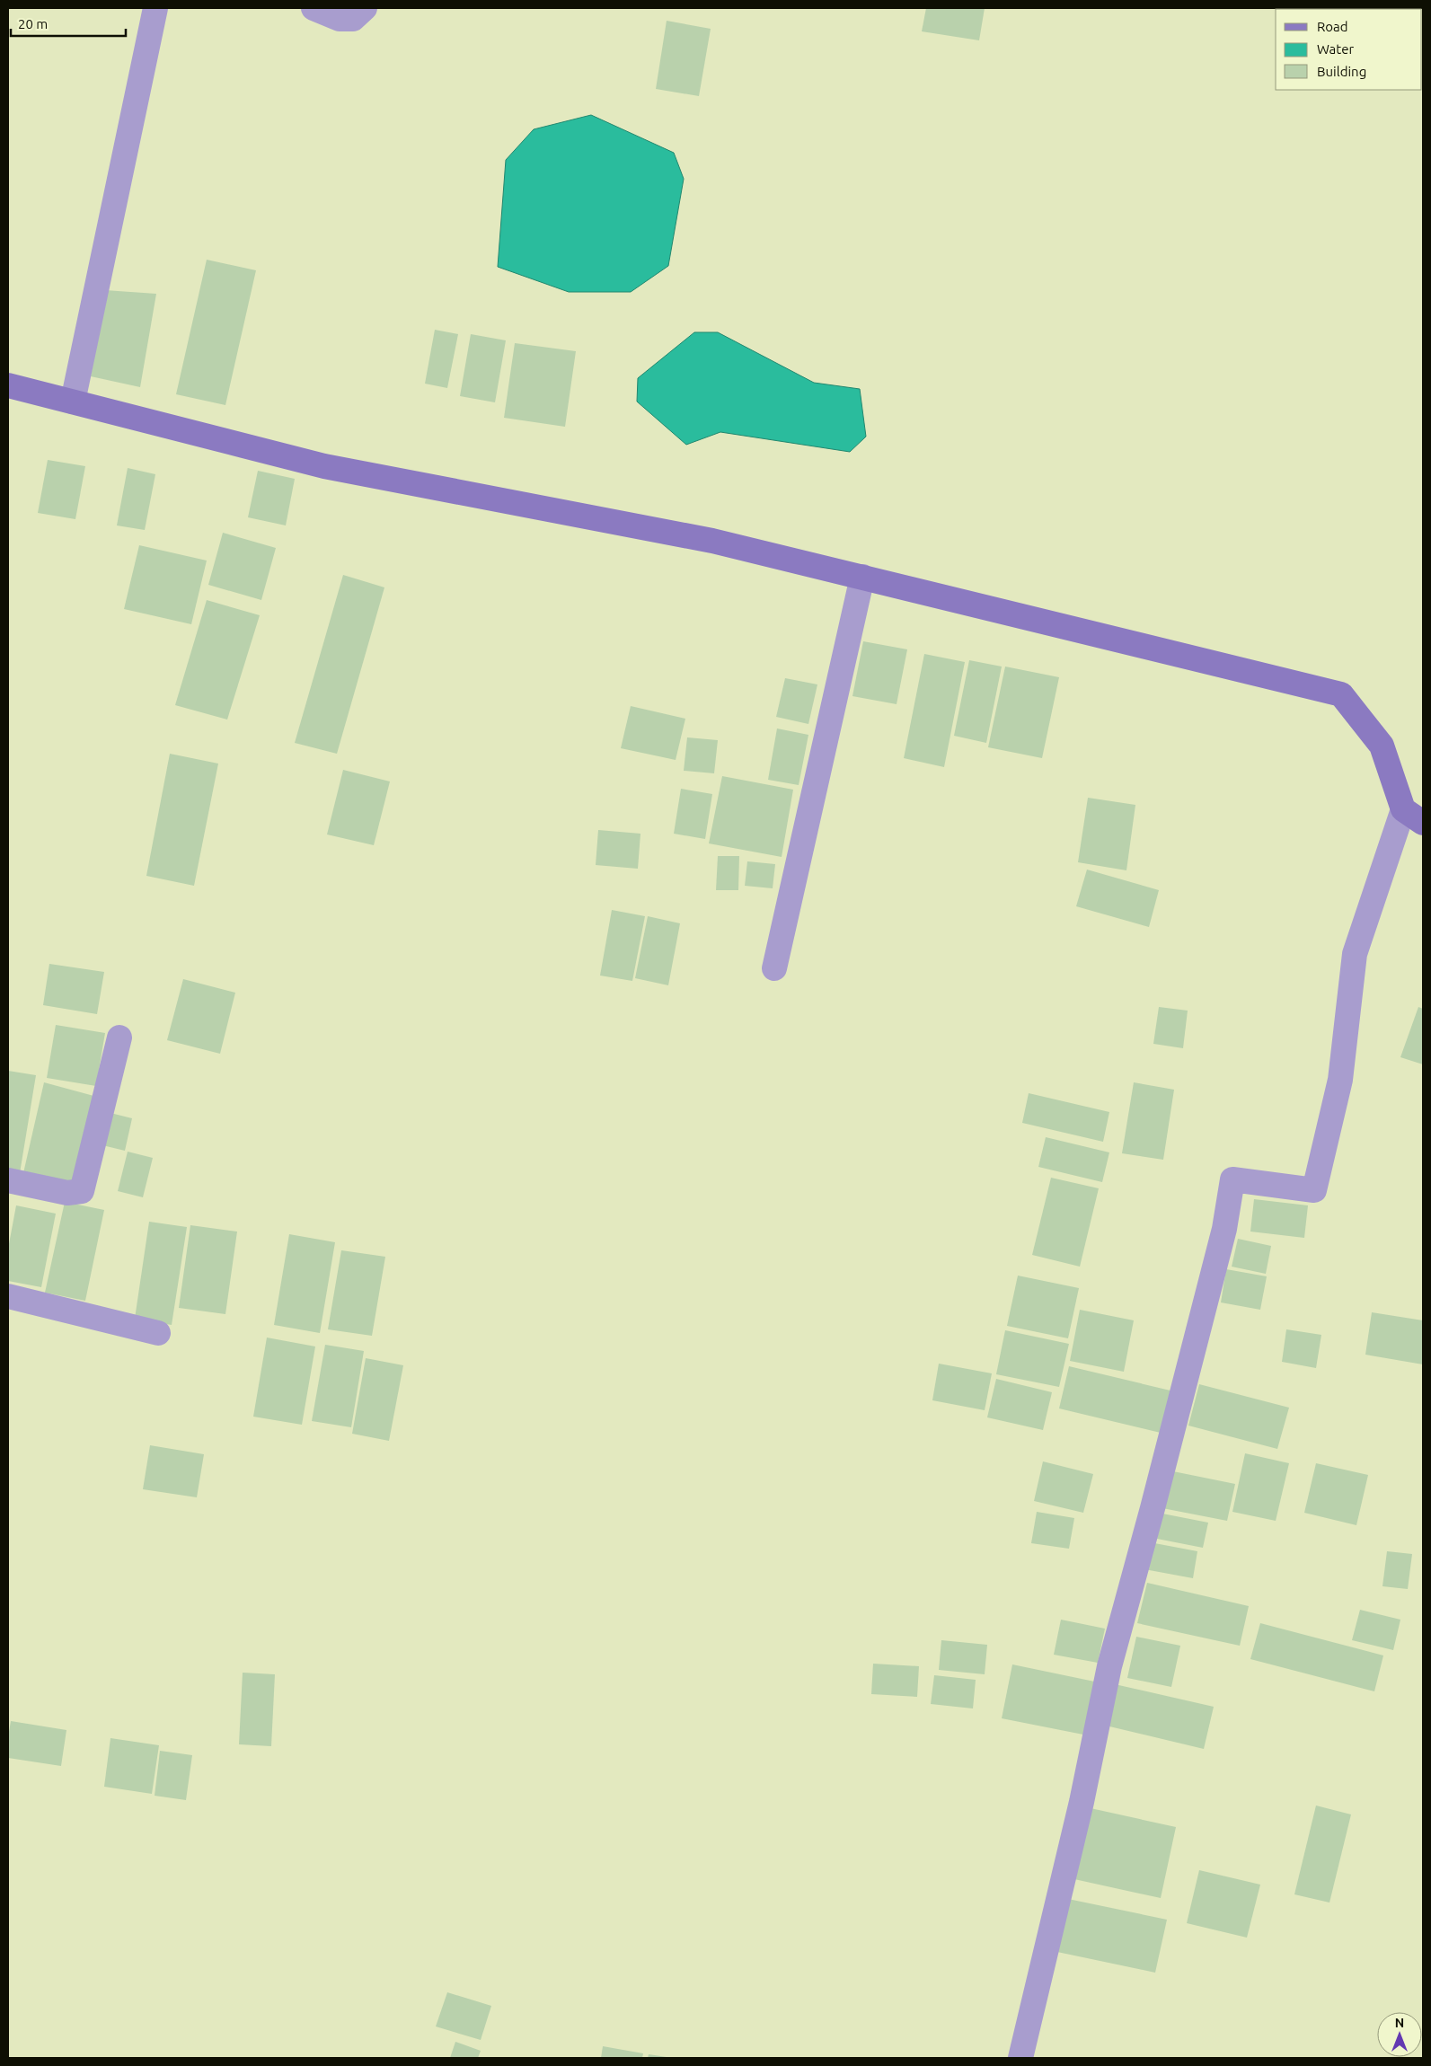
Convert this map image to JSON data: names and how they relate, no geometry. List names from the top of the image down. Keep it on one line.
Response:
{"legend":["Road","Water","Building"],"scale_bar":"20 m","north":"top"}
